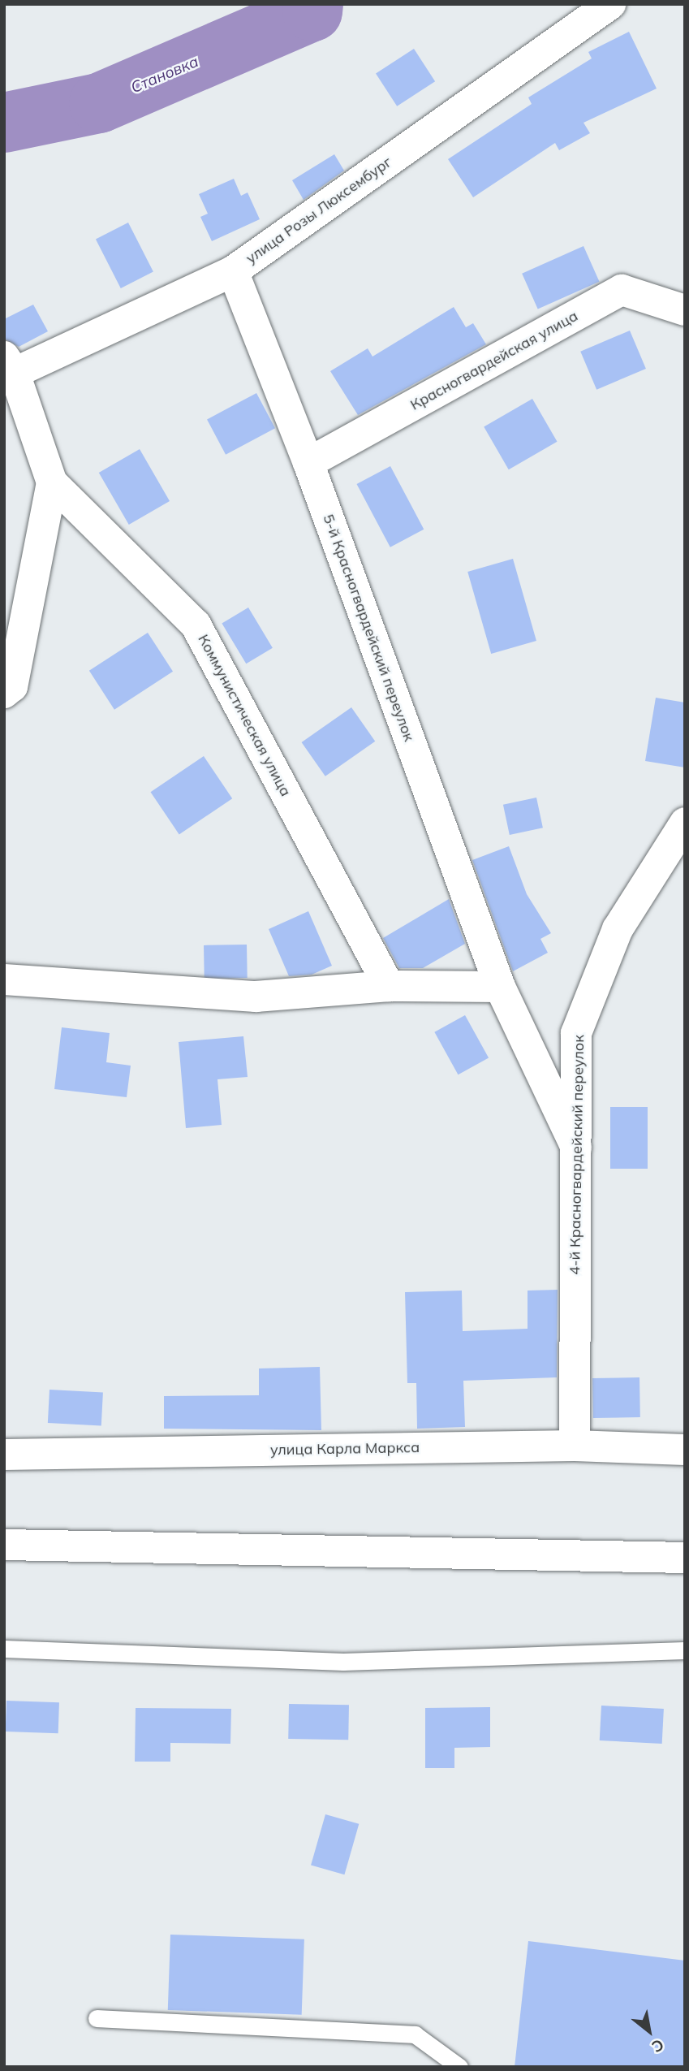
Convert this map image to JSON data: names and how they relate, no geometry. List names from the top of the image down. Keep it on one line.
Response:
{"streets":{"street":["улица Розы Люксембург","Красногвардейская улица","5-й Красногвардейский переулок","Коммунистическая улица","4-й Красногвардейский переулок","улица Карла Маркса"]},"crossings":[["улица Розы Люксембург","5-й Красногвардейский переулок"],["улица Розы Люксембург","Коммунистическая улица"],["Красногвардейская улица","5-й Красногвардейский переулок"],["5-й Красногвардейский переулок","4-й Красногвардейский переулок"],["4-й Красногвардейский переулок","улица Карла Маркса"]],"water":["Становка"],"north":"bottom right"}
